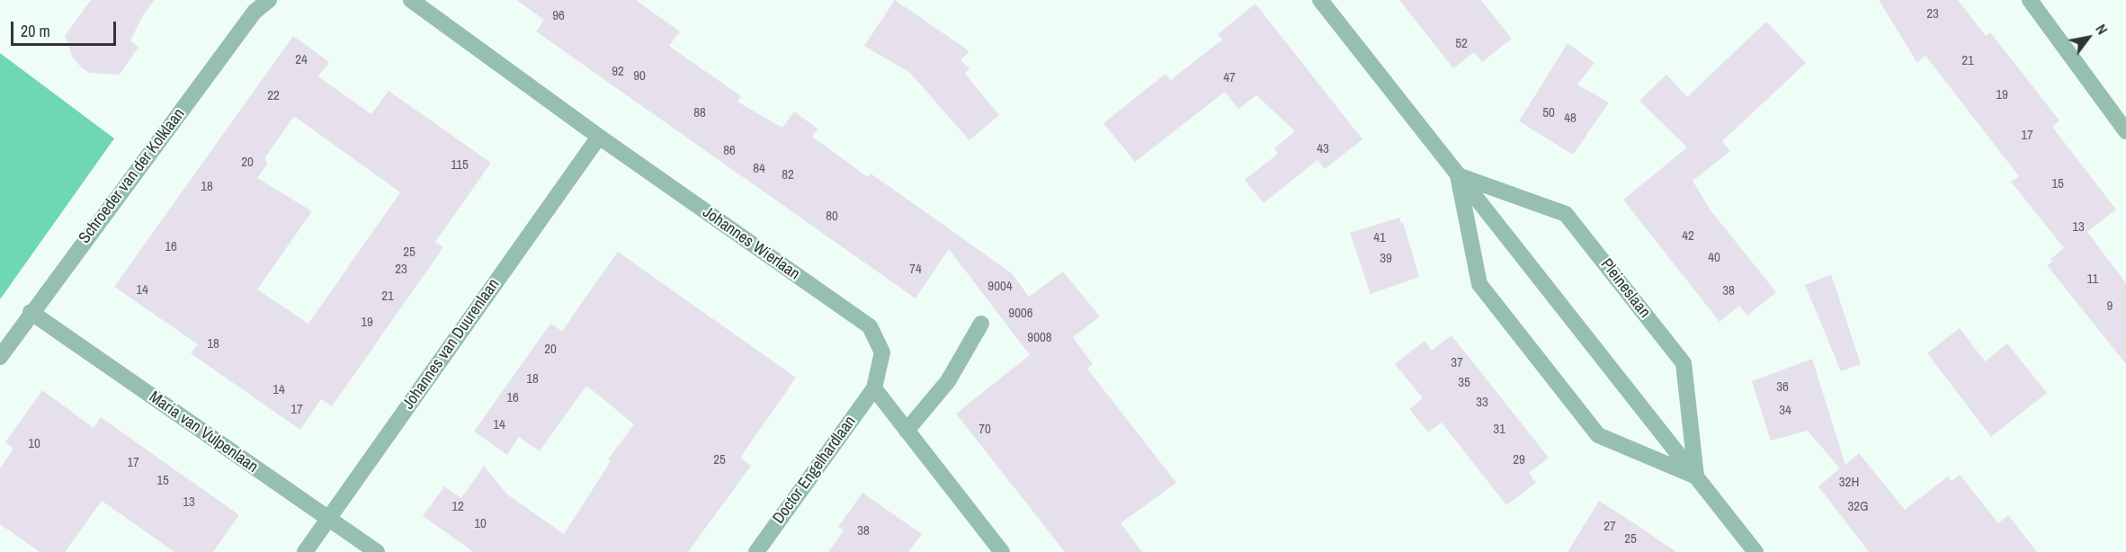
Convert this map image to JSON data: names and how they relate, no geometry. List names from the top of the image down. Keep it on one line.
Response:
{"streets":{"street":["Schroeder van der Kolklaan","Johannes Wierlaan","Pleineslaan","Johannes van Duurenlaan","Maria van Vulpenlaan","Doctor Engelhardlaan"]},"crossings":[["Schroeder van der Kolklaan","Maria van Vulpenlaan"],["Johannes Wierlaan","Johannes van Duurenlaan"],["Johannes Wierlaan","Doctor Engelhardlaan"],["Johannes van Duurenlaan","Maria van Vulpenlaan"]],"house_numbers":["23","96","52","24","21","92","90","47","19","22","88","50","48","17","43","86","20","115","84","82","15","18","80","13","42","41","16","25","40","39","23","74","11","9004","14","38","21","9","9006","19","9008","18","20","37","18","35","36","14","16","33","17","34","14","70","31","10","25","29","17","15","32H","13","12","32G","10","27","38","25"],"scale_bar":"20 m","north":"top right"}
